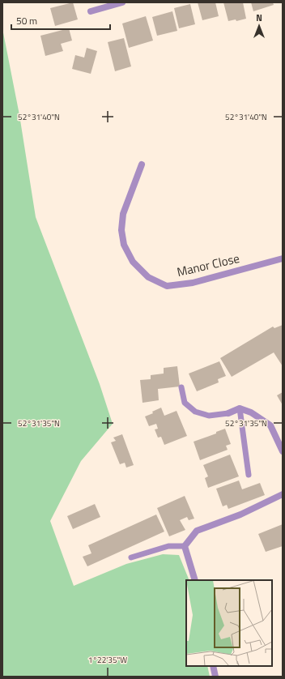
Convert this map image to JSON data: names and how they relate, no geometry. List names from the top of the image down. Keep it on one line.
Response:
{"streets":{"street":["Manor Close"]},"scale_bar":"50 m","north":"top","coordinates":["52°31'40\"N","52°31'35\"N","1°22'35\"W"]}
